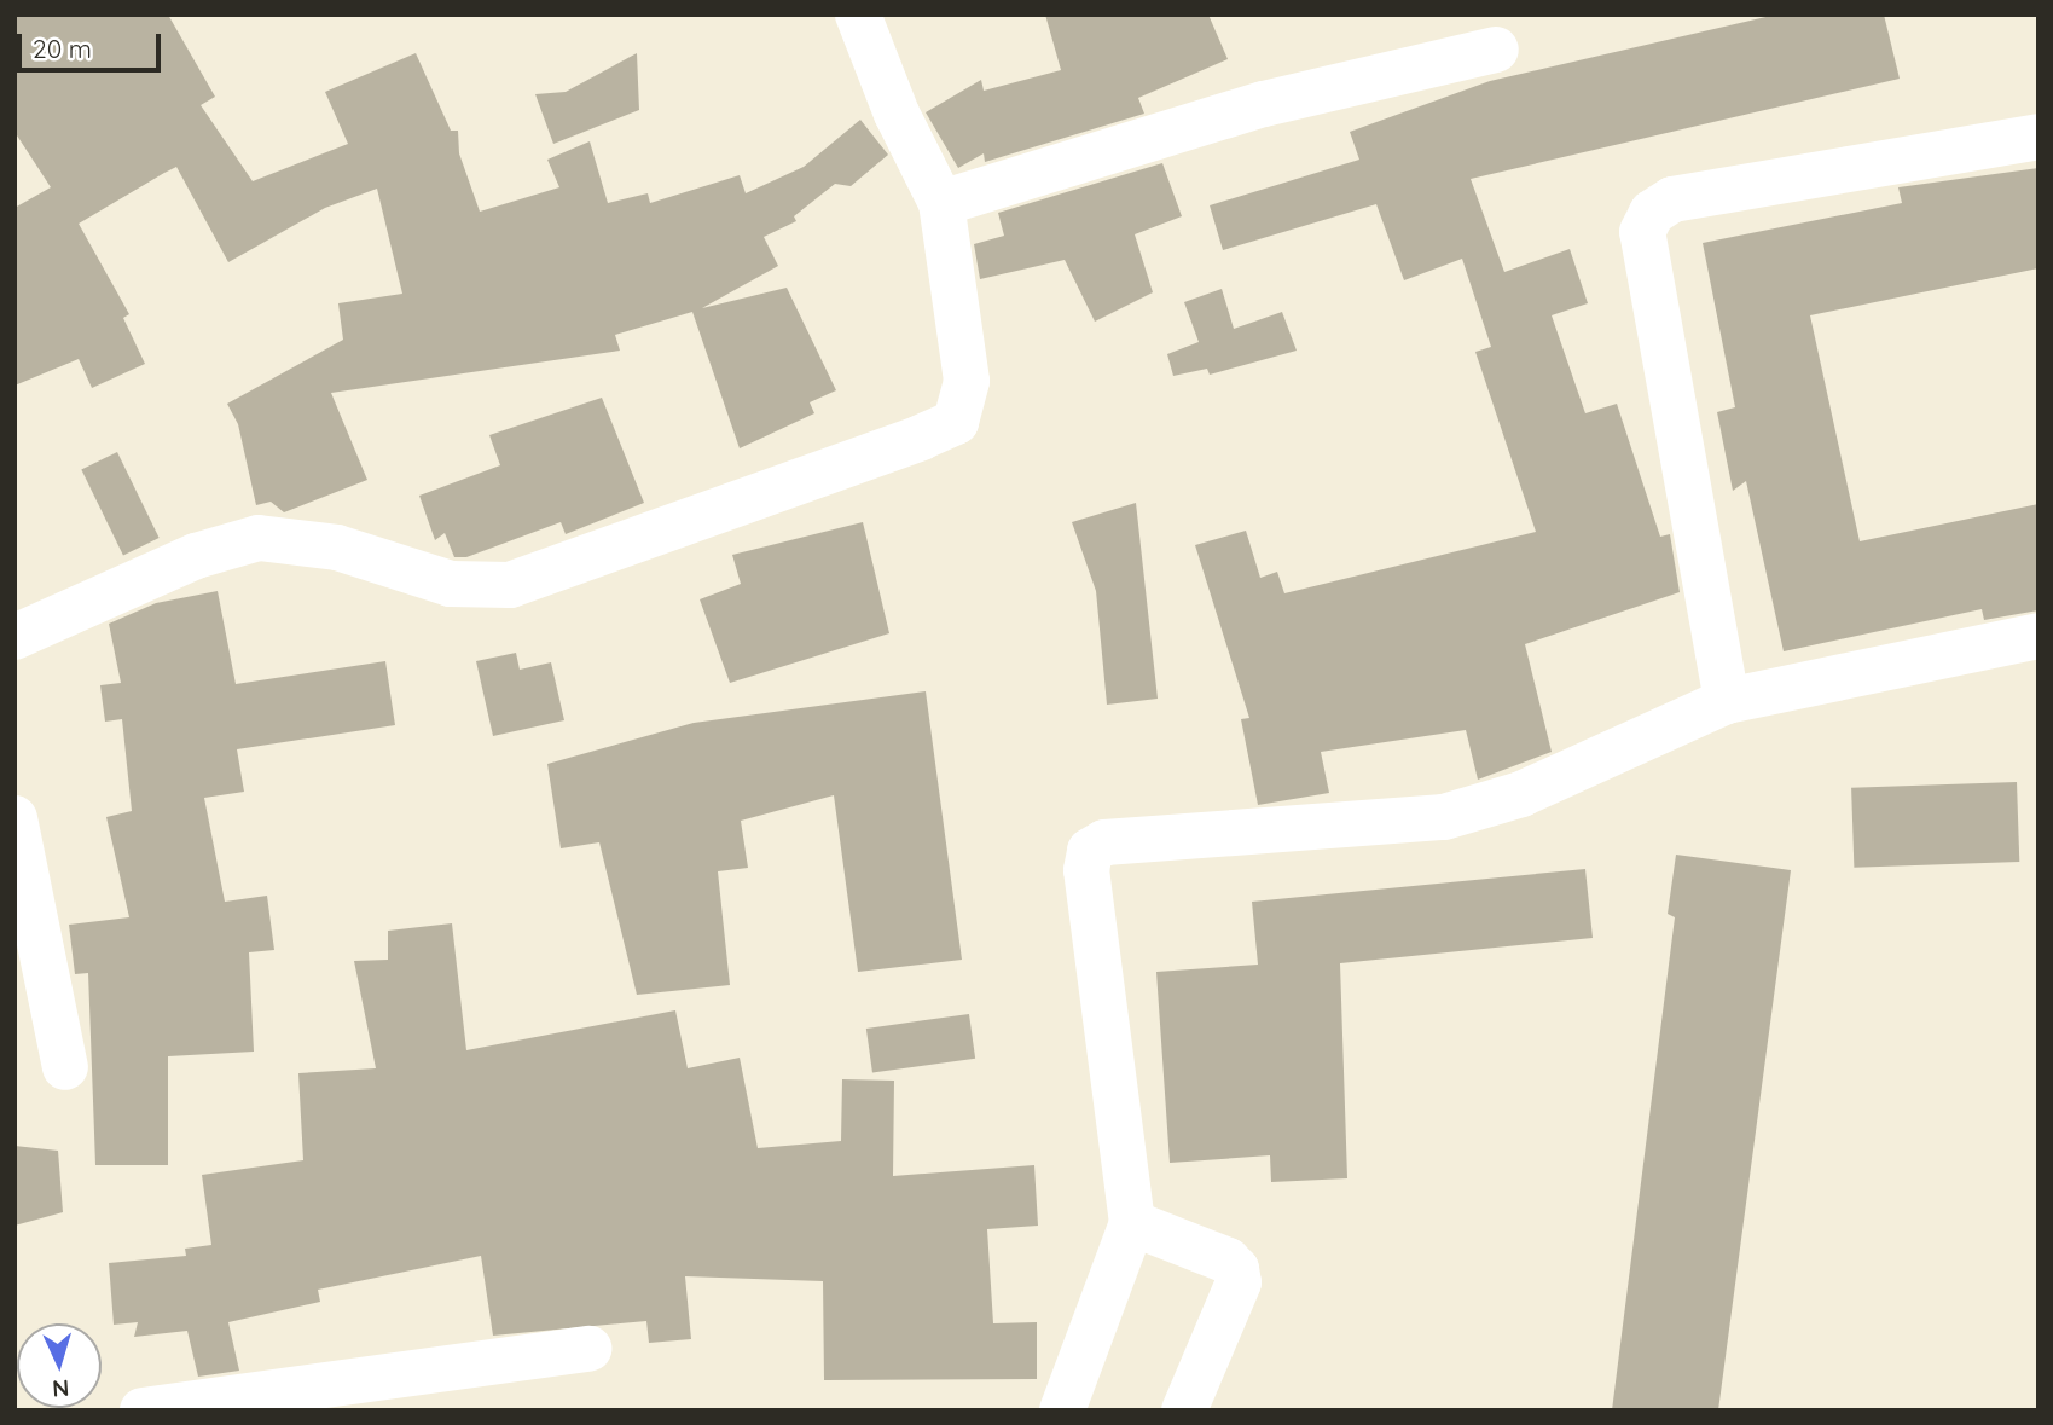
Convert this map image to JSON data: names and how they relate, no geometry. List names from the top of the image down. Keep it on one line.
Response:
{"scale_bar":"20 m","north":"bottom"}
